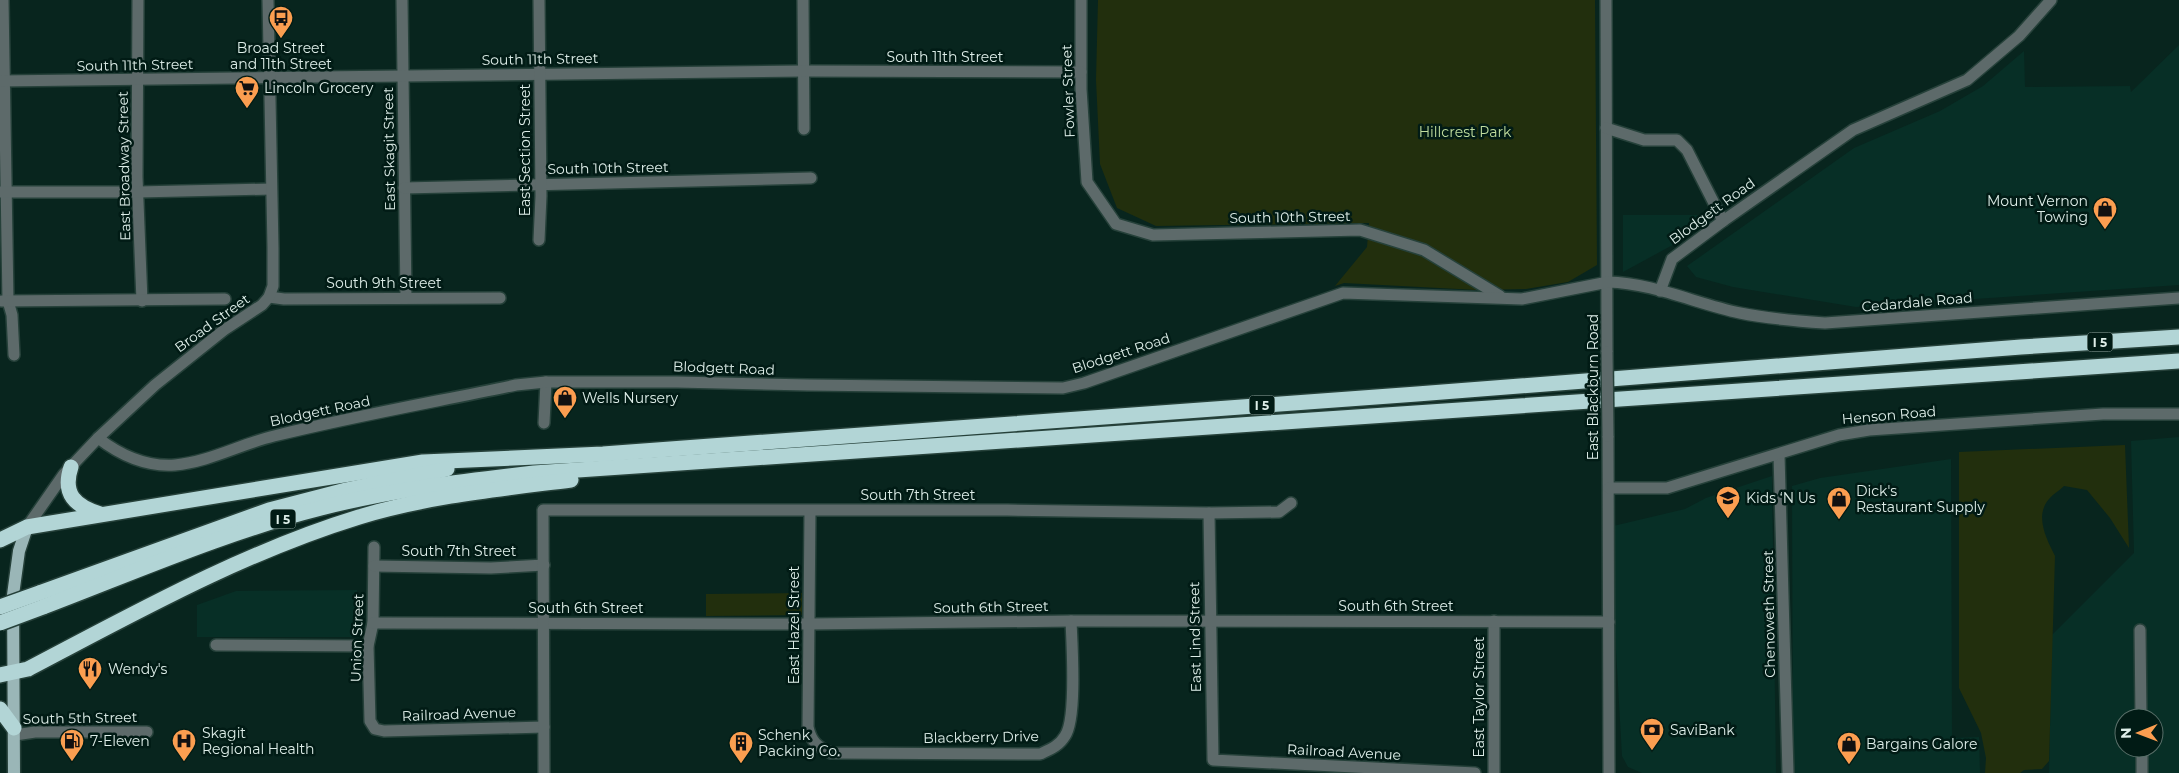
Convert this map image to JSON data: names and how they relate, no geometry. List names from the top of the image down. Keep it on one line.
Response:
{"streets":{"highway":["I 5"],"main road":["Broad Street"],"street":["South 11th Street","Fowler Street","East Skagit Street","East Section Street","East Broadway Street","South 10th Street","Blodgett Road","South 9th Street","Cedardale Road","East Blackburn Road","Henson Road","South 7th Street","South 6th Street","Chenoweth Street","East Hazel Street","East Lind Street","Union Street","East Taylor Street","Railroad Avenue","South 5th Street","Blackberry Drive"]},"crossings":[["South 11th Street","Fowler Street"],["South 11th Street","East Skagit Street"],["South 11th Street","East Section Street"],["South 11th Street","East Broadway Street"],["South 11th Street","Broad Street"],["Fowler Street","South 10th Street"],["East Skagit Street","South 10th Street"],["East Skagit Street","South 9th Street"],["East Section Street","South 10th Street"],["South 10th Street","Blodgett Road"],["Blodgett Road","Cedardale Road"],["Blodgett Road","Broad Street"],["Blodgett Road","East Blackburn Road"],["South 9th Street","Broad Street"],["Broad Street","South 5th Street"],["East Blackburn Road","Henson Road"],["East Blackburn Road","South 6th Street"],["Henson Road","Chenoweth Street"],["South 7th Street","East Hazel Street"],["South 7th Street","East Lind Street"],["South 7th Street","Union Street"],["South 6th Street","East Hazel Street"],["South 6th Street","East Lind Street"],["South 6th Street","Union Street"],["South 6th Street","East Taylor Street"],["South 6th Street","Blackberry Drive"],["East Hazel Street","Blackberry Drive"],["East Lind Street","Railroad Avenue"],["Union Street","Railroad Avenue"]],"parks":["Hillcrest Park"],"places":{"bus stop":["Broad Street and 11th Street"],"supermarket":["Lincoln Grocery"],"shop":["Mount Vernon Towing","Wells Nursery","Dick's Restaurant Supply","Bargains Galore"],"school or university":["Kids ‘N Us"],"restaurant":["Wendy's"],"bank":["SaviBank"],"fuel station":["7-Eleven"],"hospital":["Skagit Regional Health"],"building":["Schenk Packing Co."]},"north":"left"}
